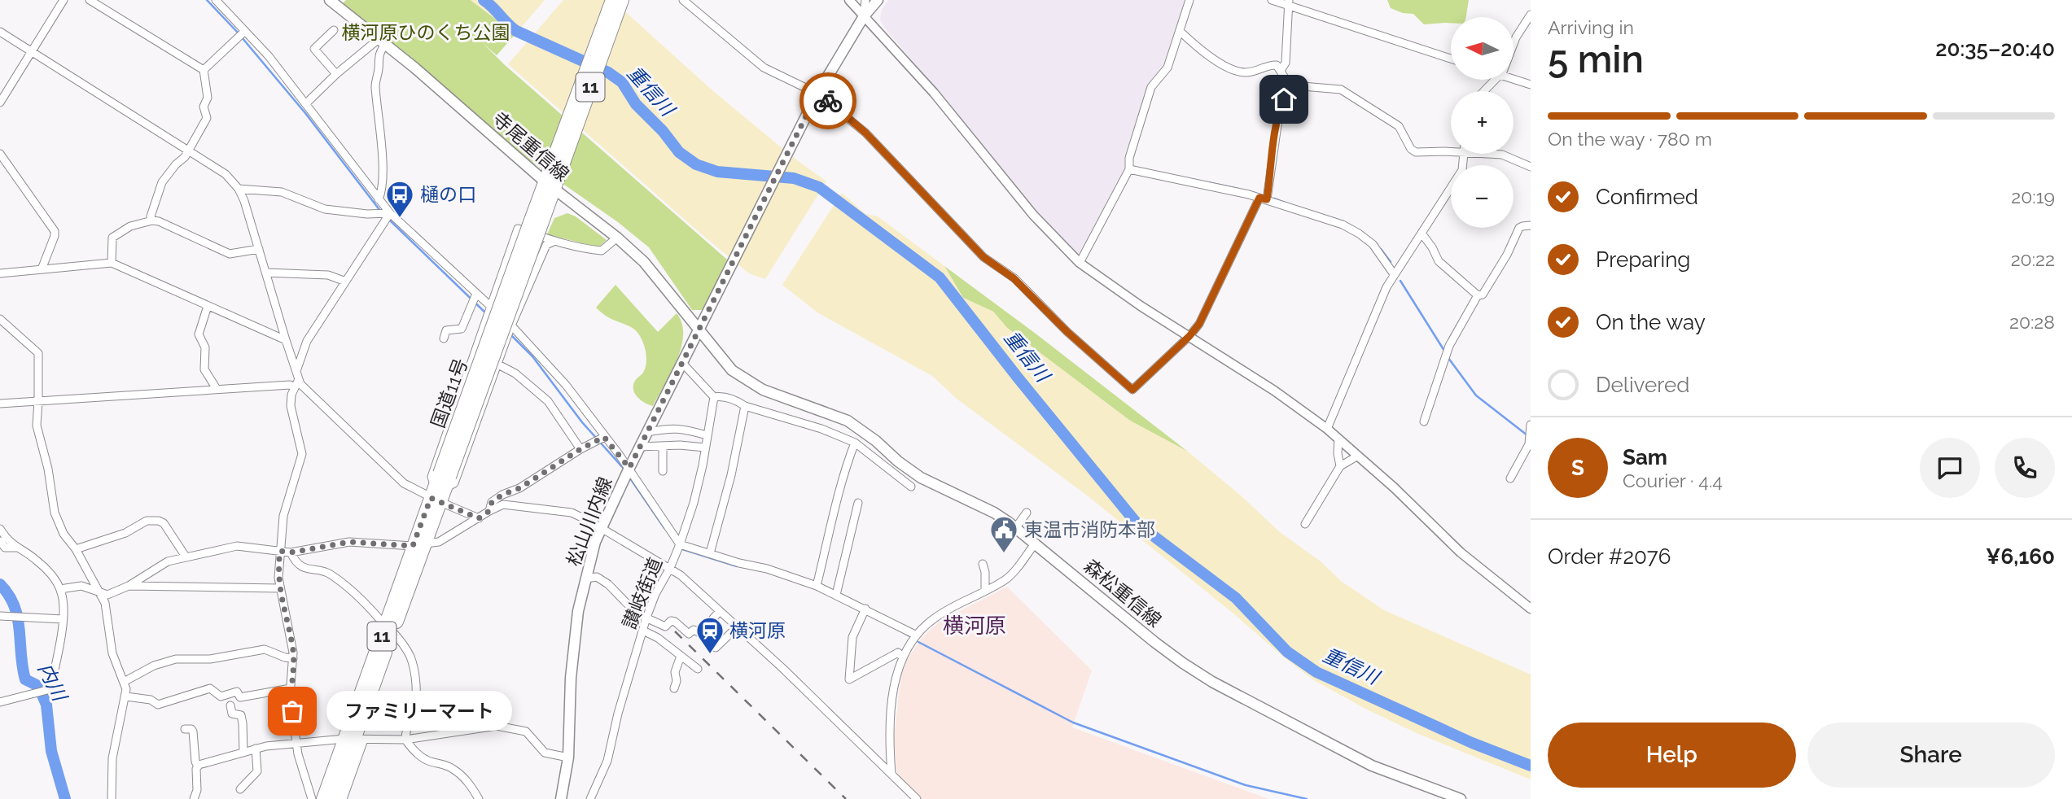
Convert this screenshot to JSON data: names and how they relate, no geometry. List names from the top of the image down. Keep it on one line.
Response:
{"streets":{"highway":["11","国道11号"],"main road":["寺尾重信線","松山川内線","森松重信線"],"street":["讃岐街道"]},"crossings":[["寺尾重信線","国道11号"],["寺尾重信線","松山川内線"],["寺尾重信線","森松重信線"],["松山川内線","森松重信線"]],"districts":["横河原"],"water":["重信川","内川"],"parks":["横河原ひのくち公園"],"places":{"bus stop":["樋の口"],"public building":["東温市消防本部"],"station":["横河原"],"other":["ファミリーマート"]},"north":"left","page":{"heading":["5 min","Arriving in","20:35–20:40"],"panel":["Sam","Courier · 4.4","Order #2076","¥6,160"],"map_buttons":["+","−"],"bar":"On the way · 780 m","list":[["Confirmed","20:19"],["Preparing","20:22"],["On the way","20:28"],"Delivered"],"round":"S","bubble":"ファミリーマート","buttons":["Help","Share"]}}
